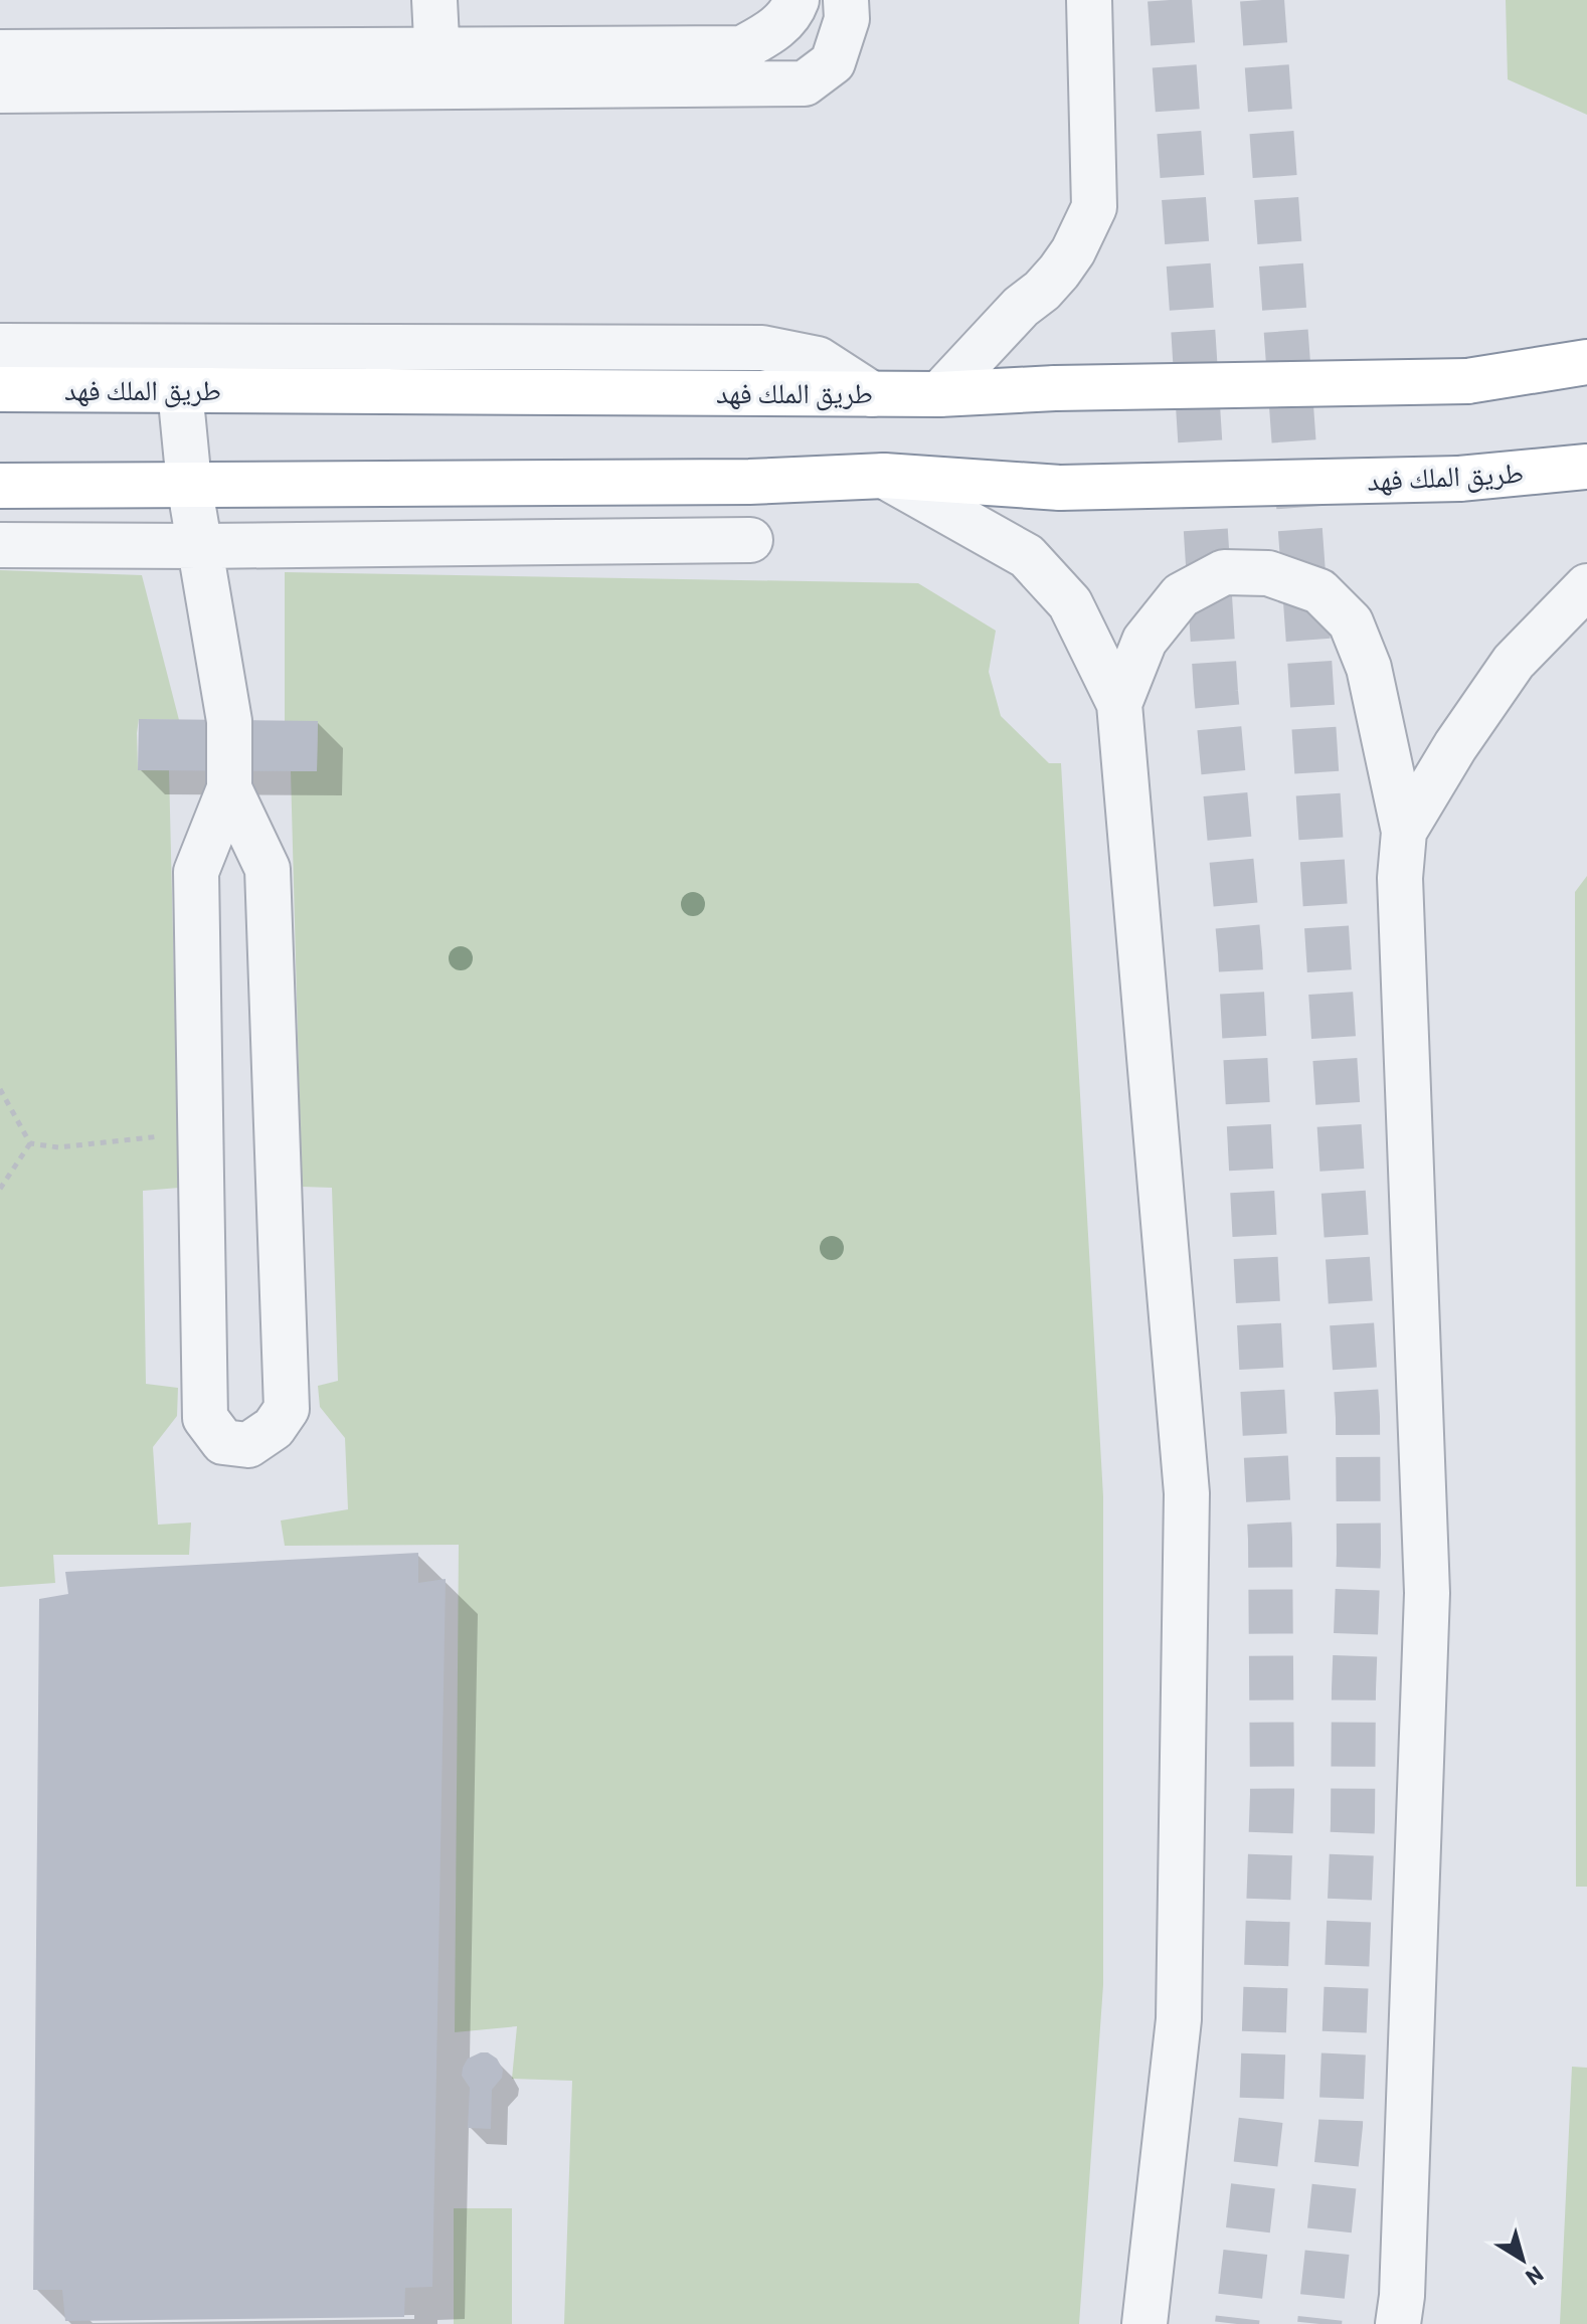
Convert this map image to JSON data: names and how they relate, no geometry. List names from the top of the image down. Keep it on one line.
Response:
{"streets":{"highway":["طريق الملك فهد"]},"north":"bottom right"}
